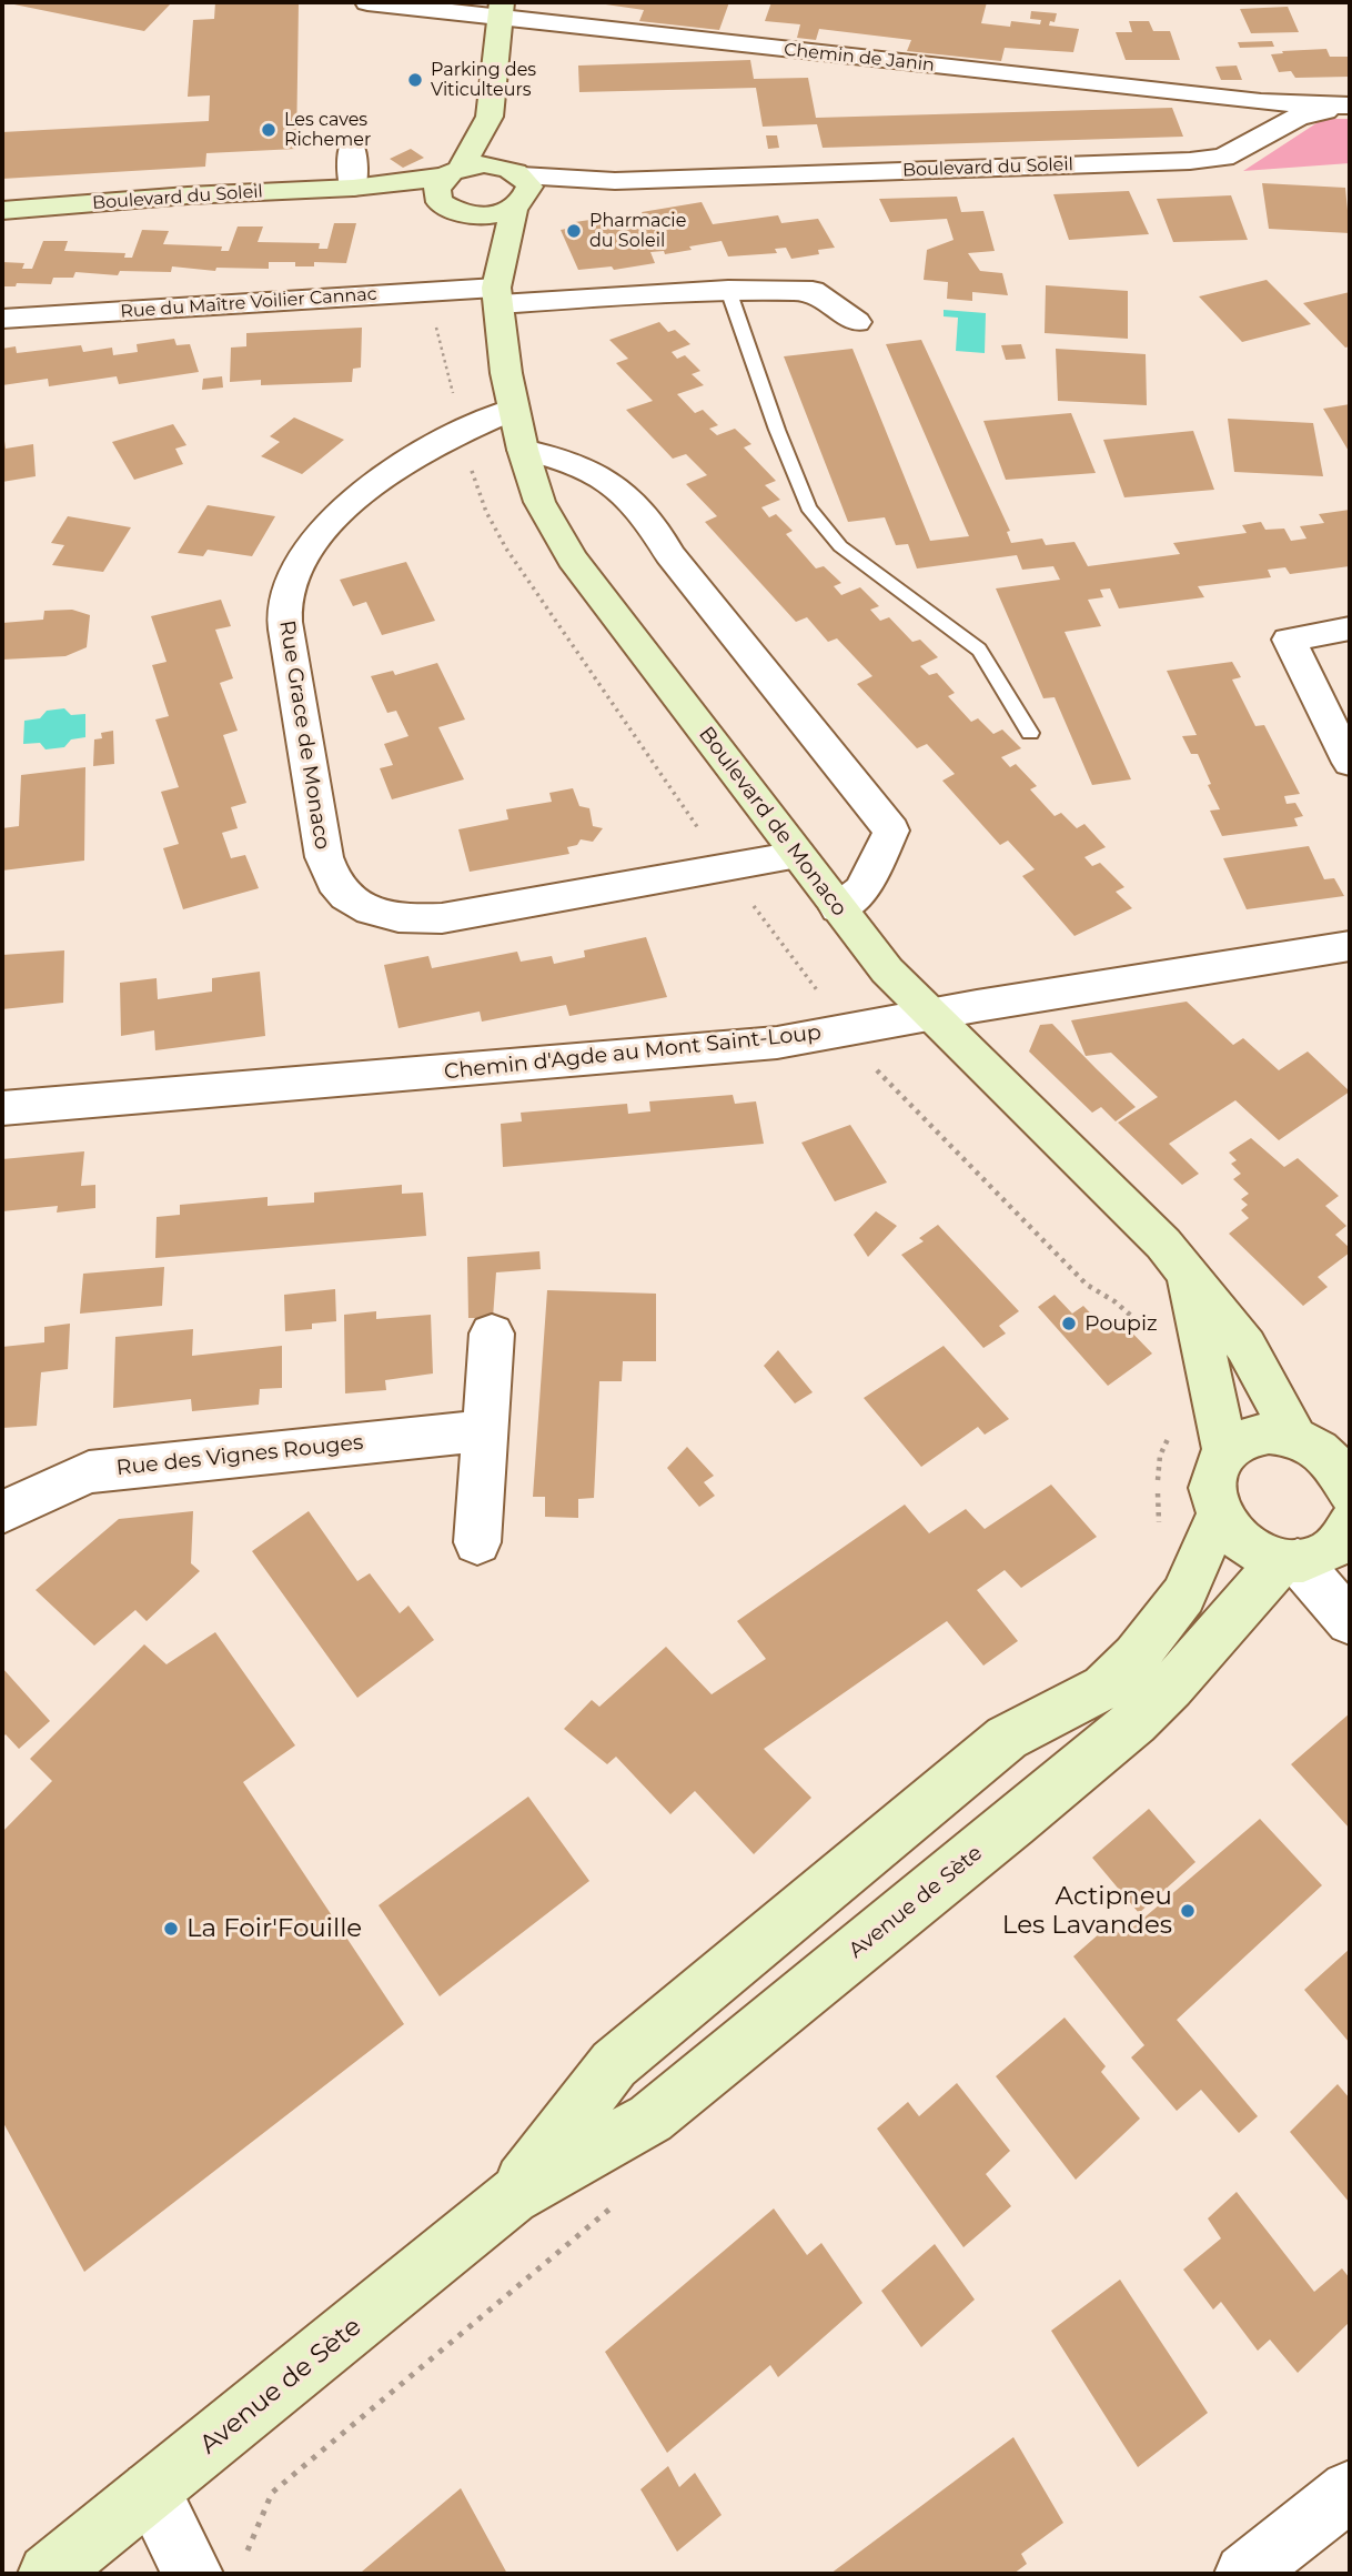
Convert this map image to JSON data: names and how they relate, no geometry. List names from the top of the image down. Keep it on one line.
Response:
{"streets":{"main road":["Boulevard du Soleil","Boulevard de Monaco","Avenue de Sète"],"street":["Chemin de Janin","Rue du Maître Voilier Cannac","Rue Grace de Monaco","Chemin d'Agde au Mont Saint-Loup","Rue des Vignes Rouges"]},"crossings":[["Chemin de Janin","Boulevard du Soleil"],["Boulevard du Soleil","Boulevard de Monaco"],["Rue du Maître Voilier Cannac","Boulevard de Monaco"],["Rue Grace de Monaco","Boulevard de Monaco"],["Boulevard de Monaco","Chemin d'Agde au Mont Saint-Loup"]],"places":["Parking des Viticulteurs","Les caves Richemer","Pharmacie du Soleil","Poupiz","Actipneu Les Lavandes","La Foir'Fouille"]}
